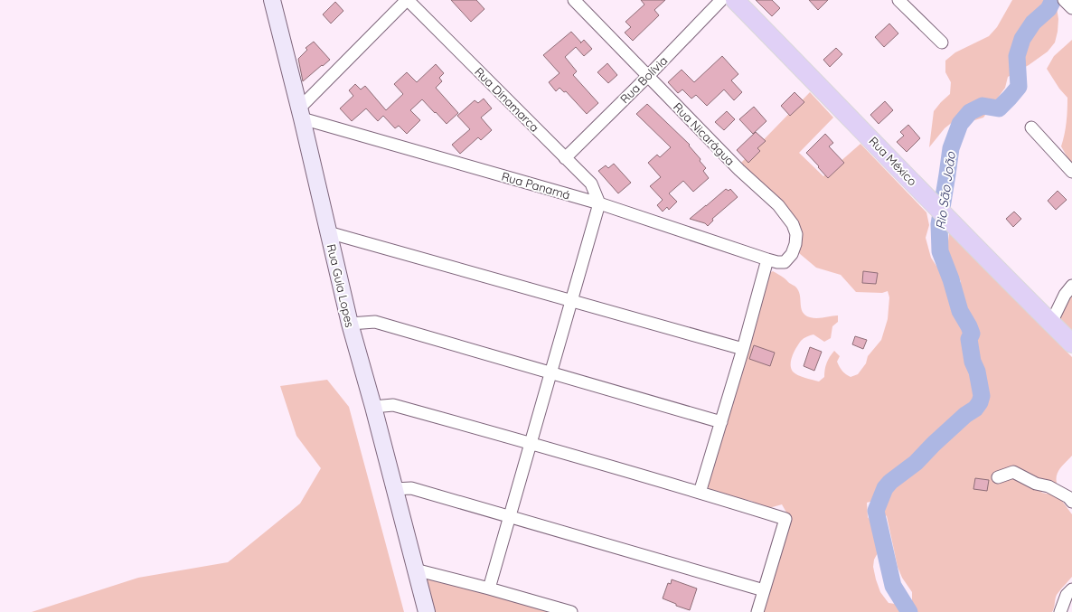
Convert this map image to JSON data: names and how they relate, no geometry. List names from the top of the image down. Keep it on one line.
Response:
{"streets":{"main road":["Rua México"],"street":["Rua Bolívia","Rua Dinamarca","Rua Nicarágua","Rua Panamá","Rua Guia Lopes"]},"crossings":[["Rua Bolívia","Rua Dinamarca"],["Rua Bolívia","Rua Nicarágua"],["Rua Dinamarca","Rua Panamá"],["Rua Nicarágua","Rua Panamá"],["Rua Panamá","Rua Guia Lopes"]],"water":["Rio São João"]}
